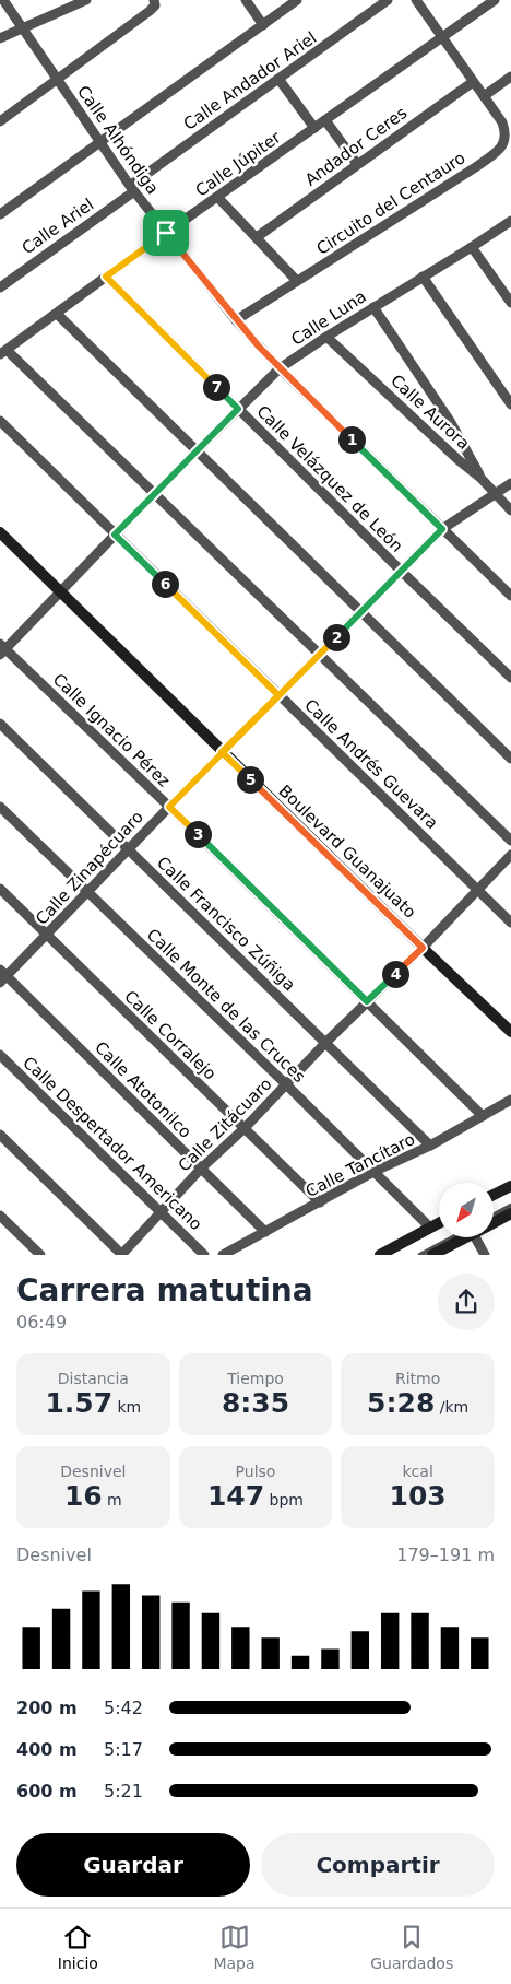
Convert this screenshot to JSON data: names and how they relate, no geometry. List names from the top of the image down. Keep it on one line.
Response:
{"streets":{"street":["Calle Andador Ariel","Calle Alhóndiga","Andador Ceres","Calle Júpiter","Circuito del Centauro","Calle Ariel","Calle Luna","Calle Aurora","Calle Velázquez de León","Calle Ignacio Pérez","Calle Andrés Guevara","Boulevard Guanajuato","Calle Zinapécuaro","Calle Francisco Zúñiga","Calle Monte de las Cruces","Calle Corralejo","Calle Atotonilco","Calle Zitácuaro","Calle Despertador Americano","Calle Tancítaro"]},"crossings":[["Calle Andador Ariel","Calle Alhóndiga"],["Calle Andador Ariel","Calle Ariel"],["Calle Alhóndiga","Calle Júpiter"],["Calle Alhóndiga","Circuito del Centauro"],["Calle Alhóndiga","Calle Ariel"],["Calle Alhóndiga","Calle Luna"],["Calle Alhóndiga","Calle Zinapécuaro"],["Calle Júpiter","Calle Velázquez de León"],["Calle Luna","Calle Aurora"],["Calle Luna","Calle Velázquez de León"],["Calle Luna","Calle Ignacio Pérez"],["Calle Luna","Calle Andrés Guevara"],["Calle Luna","Boulevard Guanajuato"],["Calle Aurora","Calle Zinapécuaro"],["Calle Velázquez de León","Calle Zinapécuaro"],["Calle Ignacio Pérez","Calle Zinapécuaro"],["Calle Ignacio Pérez","Calle Zitácuaro"],["Calle Ignacio Pérez","Calle Tancítaro"],["Calle Andrés Guevara","Calle Zinapécuaro"],["Calle Andrés Guevara","Calle Zitácuaro"],["Boulevard Guanajuato","Calle Zinapécuaro"],["Boulevard Guanajuato","Calle Zitácuaro"],["Calle Zinapécuaro","Calle Francisco Zúñiga"],["Calle Zinapécuaro","Calle Monte de las Cruces"],["Calle Zinapécuaro","Calle Corralejo"],["Calle Zinapécuaro","Calle Atotonilco"],["Calle Francisco Zúñiga","Calle Zitácuaro"],["Calle Francisco Zúñiga","Calle Tancítaro"],["Calle Monte de las Cruces","Calle Zitácuaro"],["Calle Monte de las Cruces","Calle Tancítaro"],["Calle Corralejo","Calle Zitácuaro"],["Calle Corralejo","Calle Tancítaro"],["Calle Atotonilco","Calle Zitácuaro"],["Calle Atotonilco","Calle Tancítaro"],["Calle Zitácuaro","Calle Despertador Americano"]],"north":"bottom left","page":{"pins":["7","1","6","2","5","3","4"],"heading":["Carrera matutina","06:49"],"stats":[["Distancia","1.57 km"],["Tiempo","8:35"],["Ritmo","5:28 /km"],["Desnivel","16 m"],["Pulso","147 bpm"],["kcal","103"]],"chart":["Desnivel","179–191 m"],"list":[{"name":"200 m","note":"5:42"},{"name":"400 m","note":"5:17"},{"name":"600 m","note":"5:21"}],"buttons":["Guardar","Compartir"],"tabs":["Inicio","Mapa","Guardados"]}}
